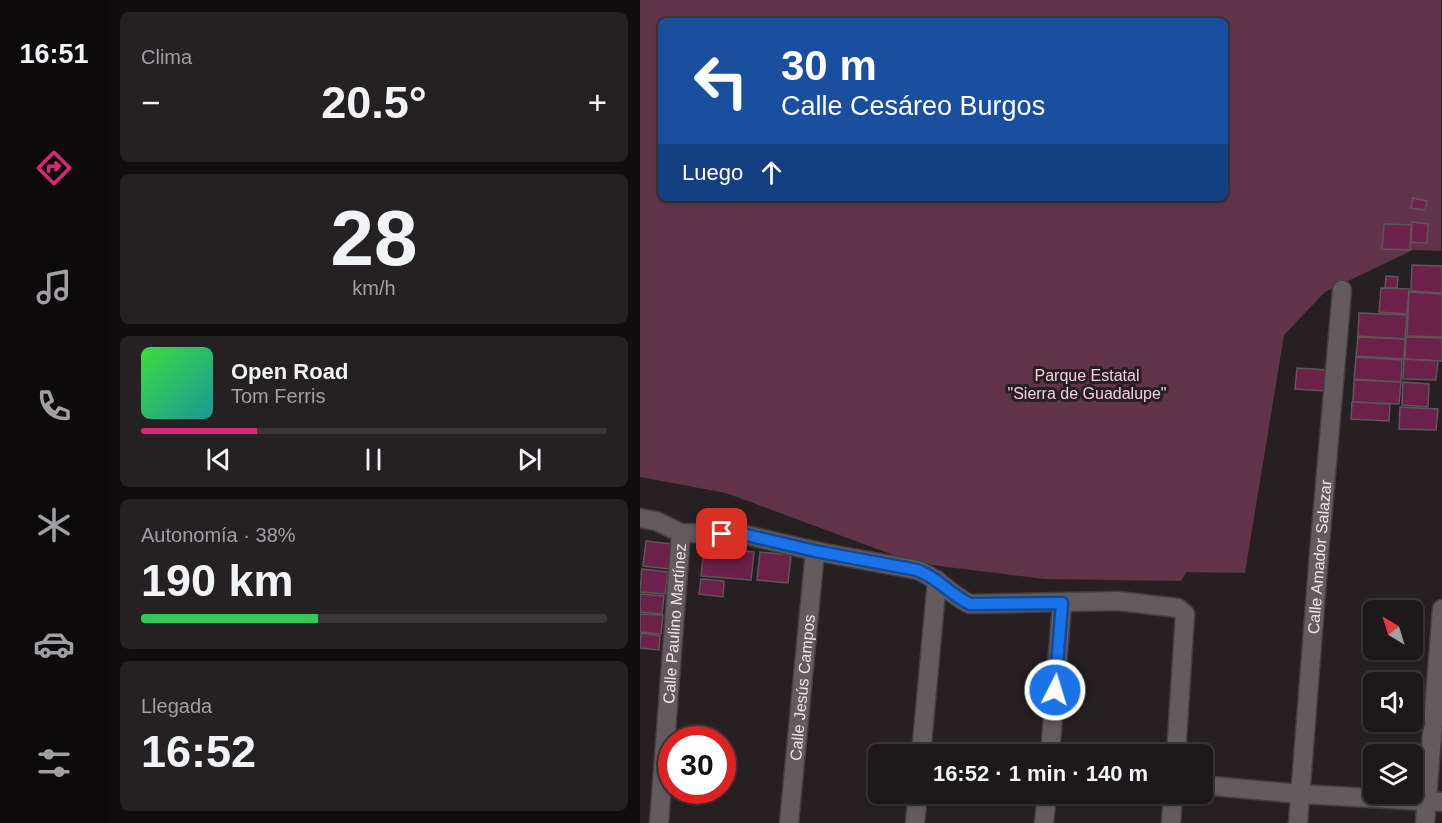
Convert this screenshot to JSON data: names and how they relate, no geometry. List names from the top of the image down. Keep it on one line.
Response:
{"streets":{"street":["Calle Amador Salazar","Calle Paulino Martínez","Calle Jesús Campos"]},"parks":["Parque Estatal \"Sierra de Guadalupe\""],"north":"top left","page":{"tabs":"16:51","tile":["Clima",["28","km/h"],["Autonomía · 38%","190 km"],["Llegada","16:52"]],"turn":["30 m","Calle Cesáreo Burgos"],"heat":["−","20.5°","+"],"then":"Luego","song":["Open Road","Tom Ferris"],"limit":"30","trip":"16:52 · 1 min · 140 m"}}
